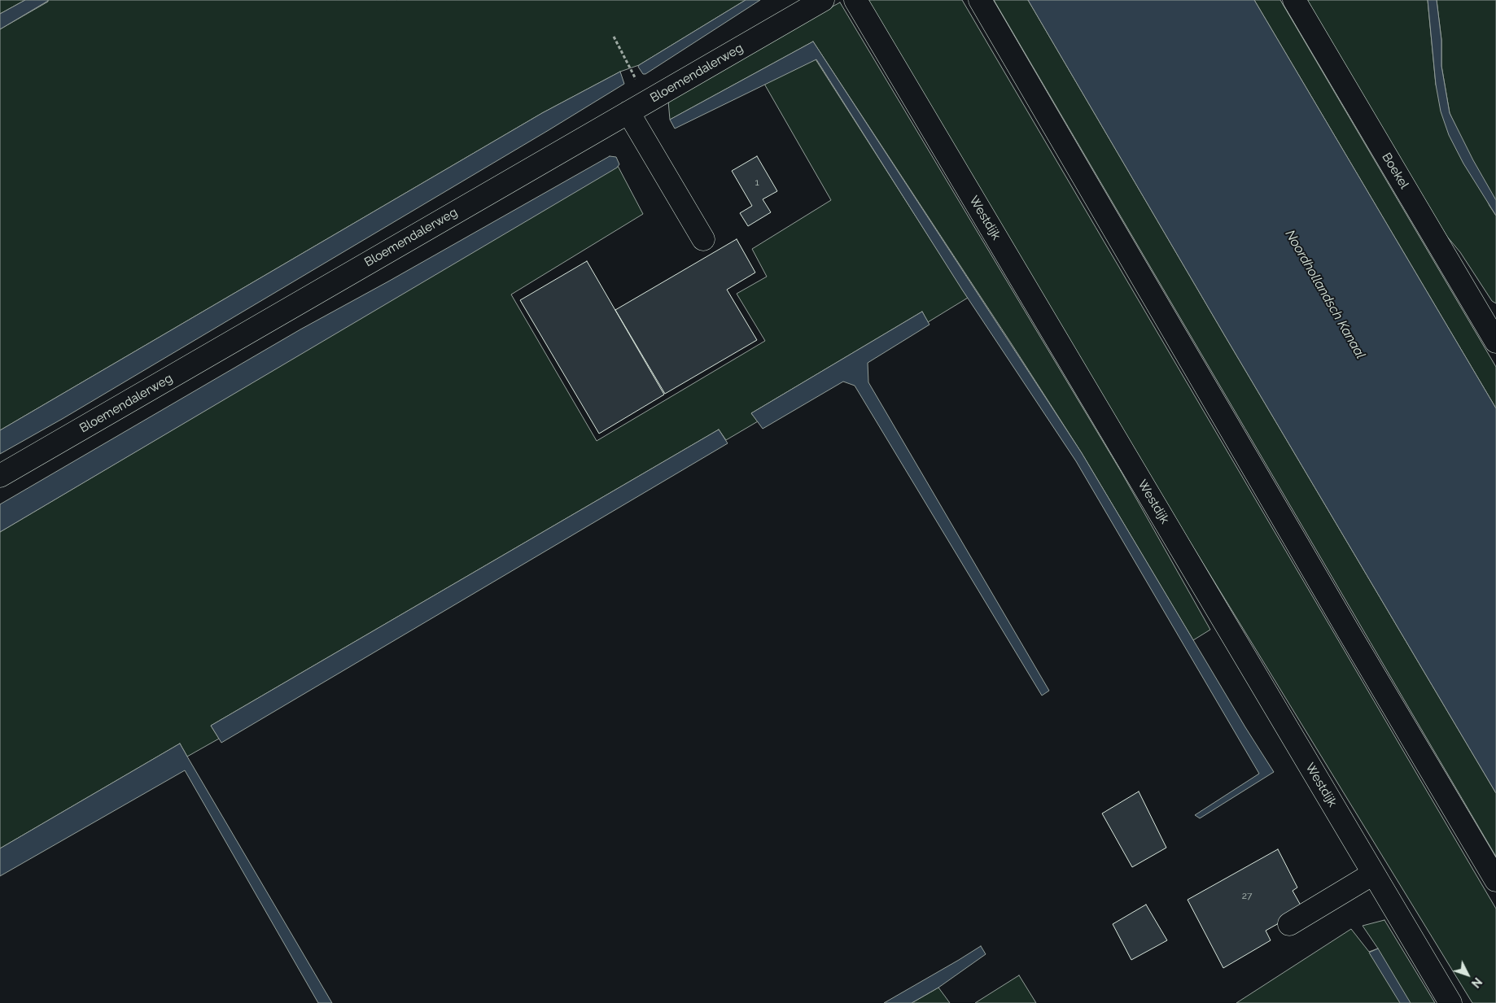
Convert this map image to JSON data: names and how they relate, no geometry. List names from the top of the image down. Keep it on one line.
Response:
{"streets":{"street":["Bloemendalerweg","Boekel","Westdijk"]},"water":["Noordhollandsch Kanaal"],"house_numbers":["1","27"],"north":"bottom right"}
